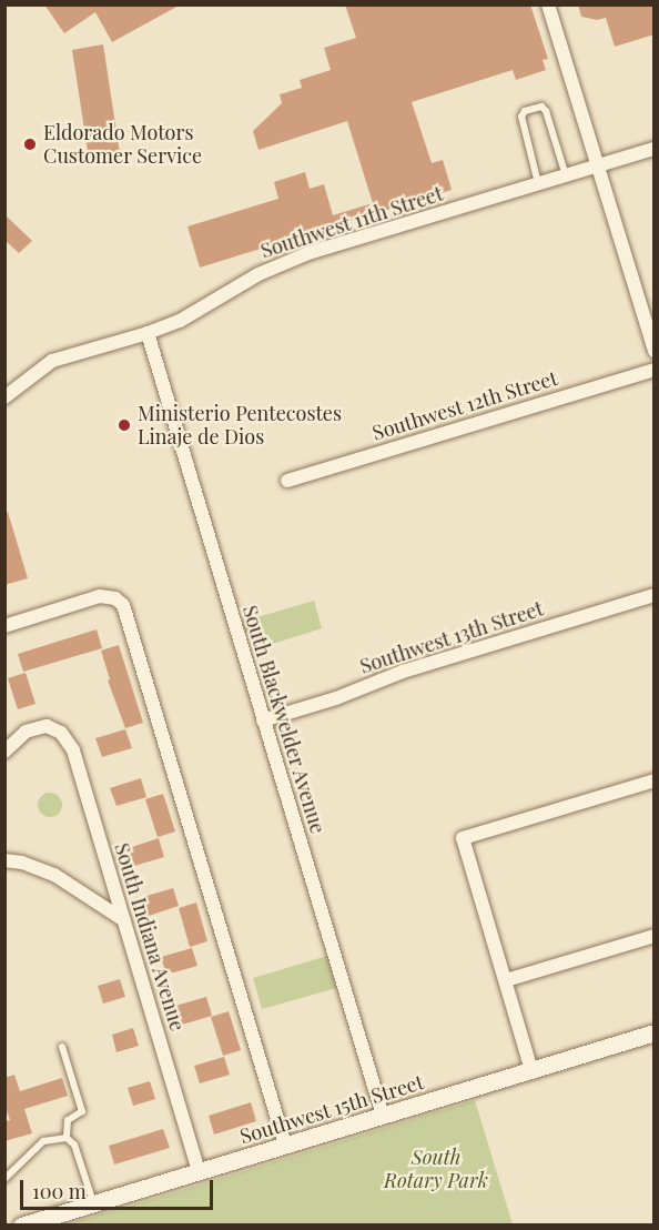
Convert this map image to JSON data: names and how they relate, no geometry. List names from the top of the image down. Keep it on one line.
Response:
{"streets":{"street":["Southwest 11th Street","Southwest 12th Street","Southwest 13th Street","South Blackwelder Avenue","South Indiana Avenue","Southwest 15th Street"]},"crossings":[["Southwest 11th Street","South Blackwelder Avenue"],["Southwest 13th Street","South Blackwelder Avenue"],["South Blackwelder Avenue","Southwest 15th Street"],["South Indiana Avenue","Southwest 15th Street"]],"parks":["South Rotary Park"],"places":["Eldorado Motors Customer Service","Ministerio Pentecostes Linaje de Dios"],"scale_bar":"100 m"}
